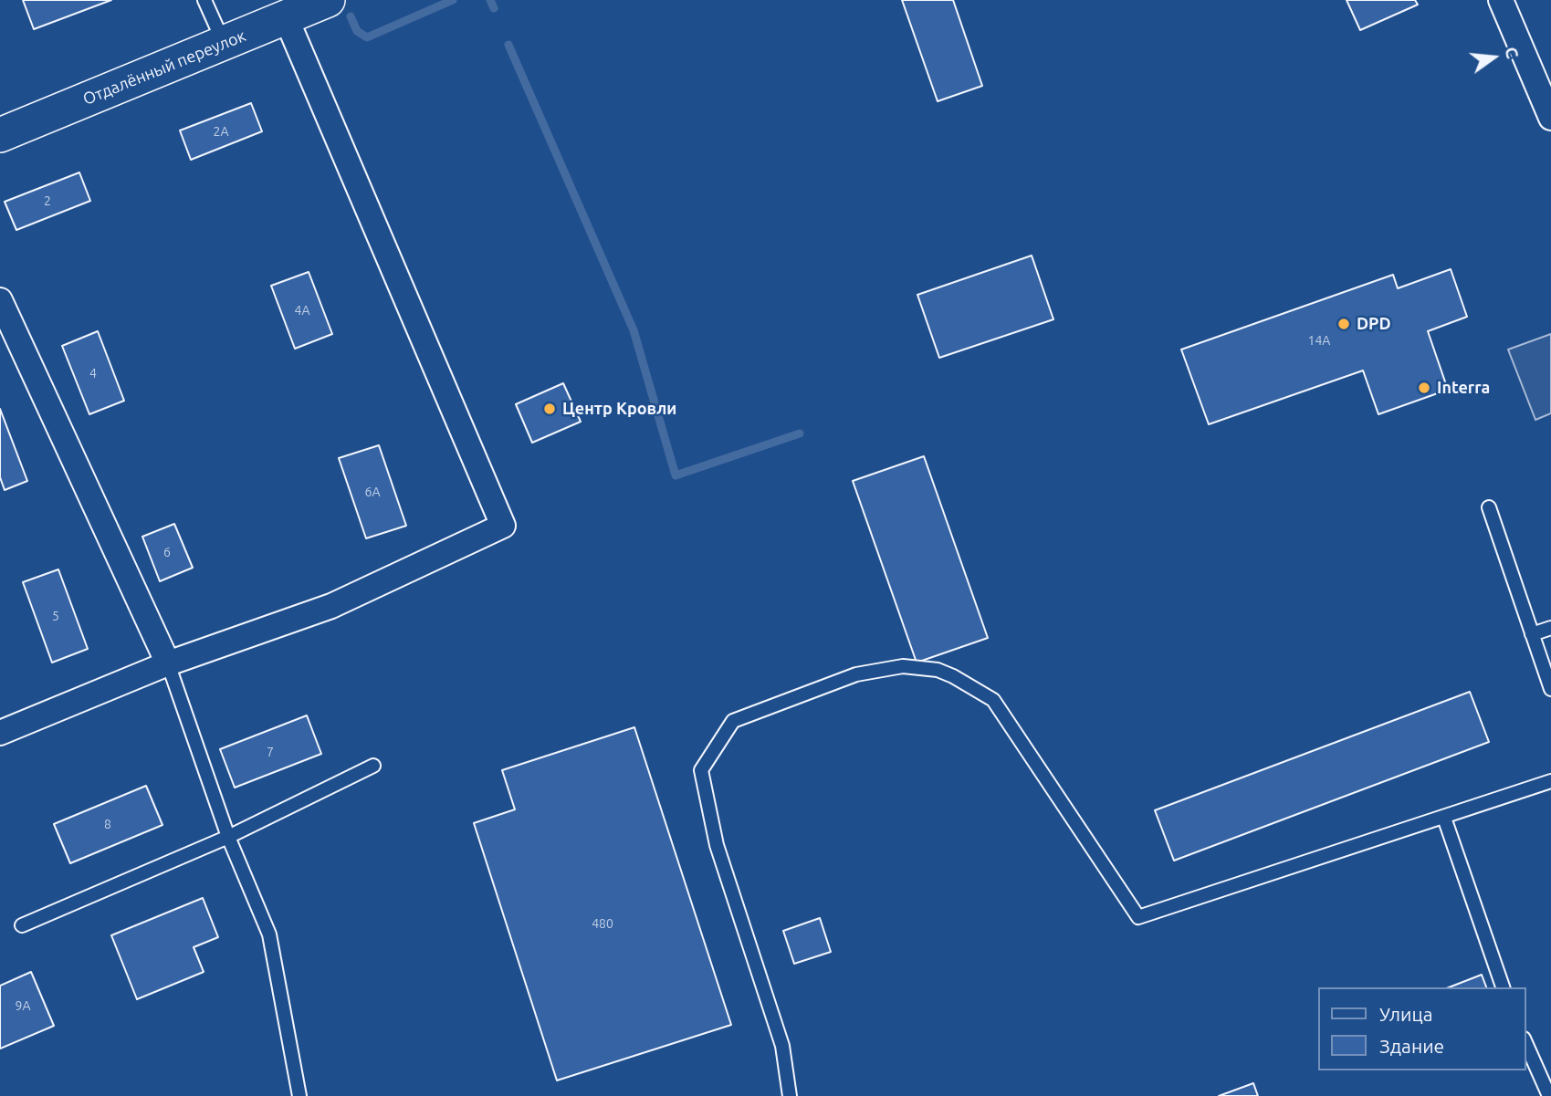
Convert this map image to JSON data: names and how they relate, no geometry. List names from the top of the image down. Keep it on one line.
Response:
{"streets":{"main road":["Отдалённый переулок"]},"places":["DPD","Interra","Центр Кровли"],"house_numbers":["2А","2","4А","14А","4","6А","6","5","7","8","480","9А"],"legend":["Улица","Здание"],"north":"right"}
